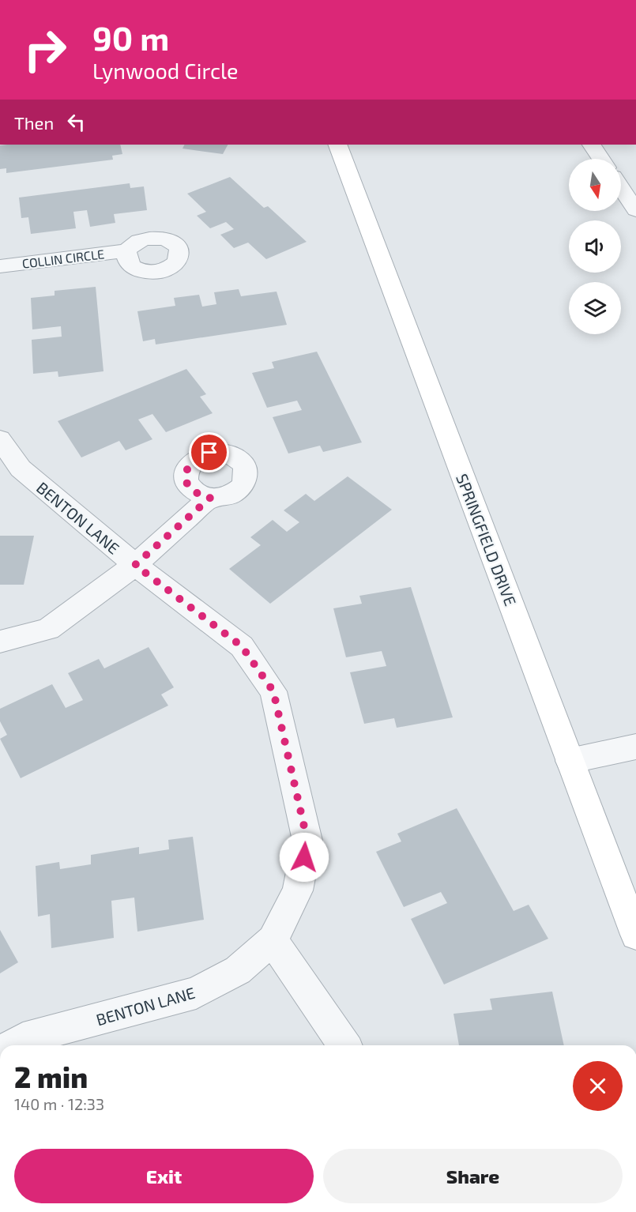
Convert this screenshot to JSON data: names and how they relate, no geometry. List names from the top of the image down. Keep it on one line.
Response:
{"streets":{"street":["COLLIN CIRCLE","BENTON LANE","SPRINGFIELD DRIVE"]},"north":"bottom","page":{"turn":["90 m","Lynwood Circle"],"then":"Then","heading":["2 min","140 m · 12:33"],"buttons":["Exit","Share"]}}
